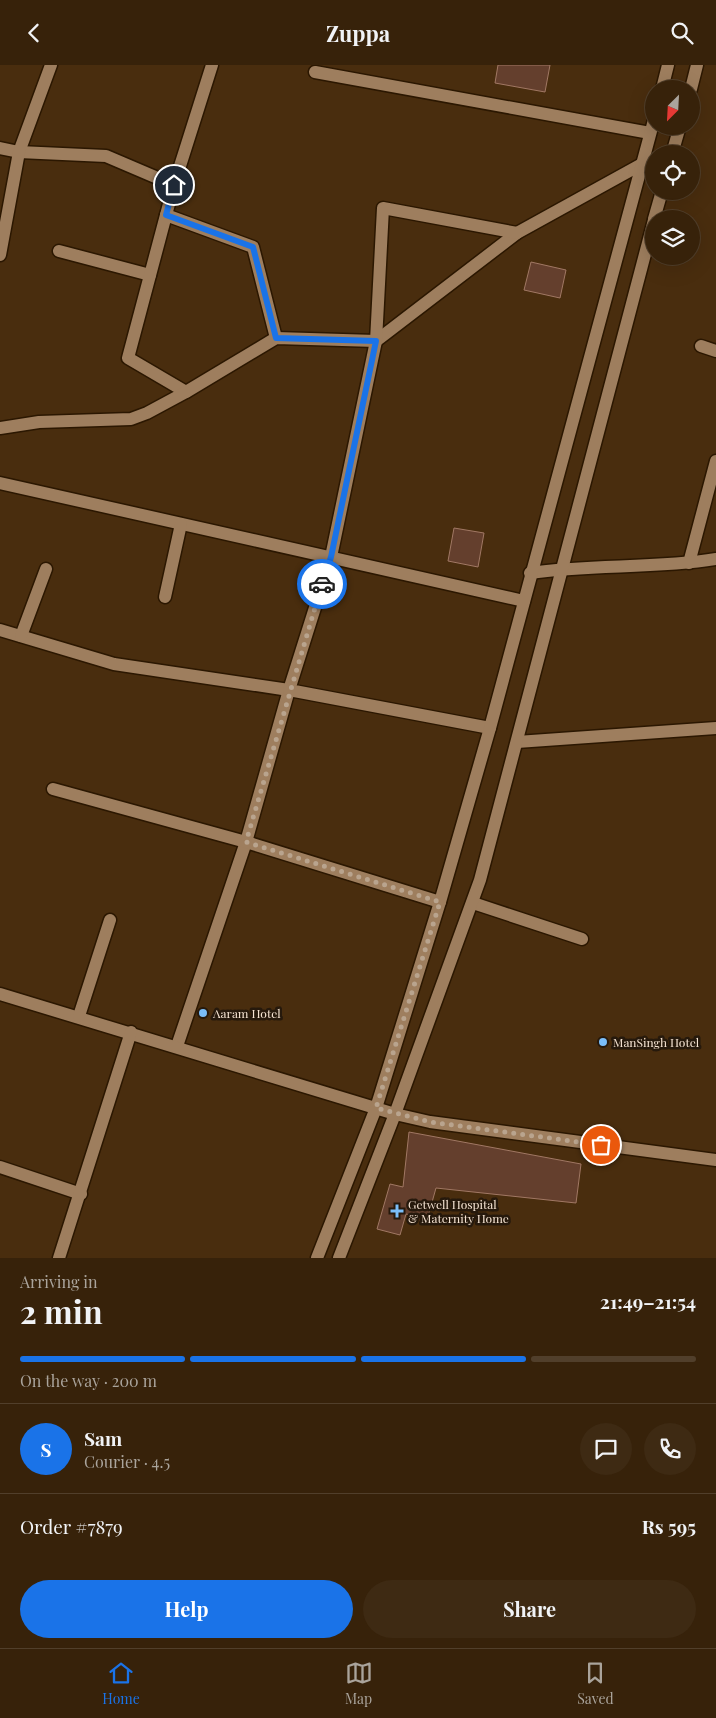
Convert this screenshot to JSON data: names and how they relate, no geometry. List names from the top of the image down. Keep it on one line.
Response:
{"places":{"other":["Aaram Hotel","ManSingh Hotel"],"health":["Getwell Hospital & Maternity Home"]},"north":"bottom left","page":{"header":"Zuppa","heading":["2 min","Arriving in","21:49–21:54"],"panel":["Sam","Courier · 4.5","Order #7879","Rs 595"],"bar":"On the way · 200 m","round":"S","buttons":["Help","Share"],"tabs":["Home","Map","Saved"]}}
